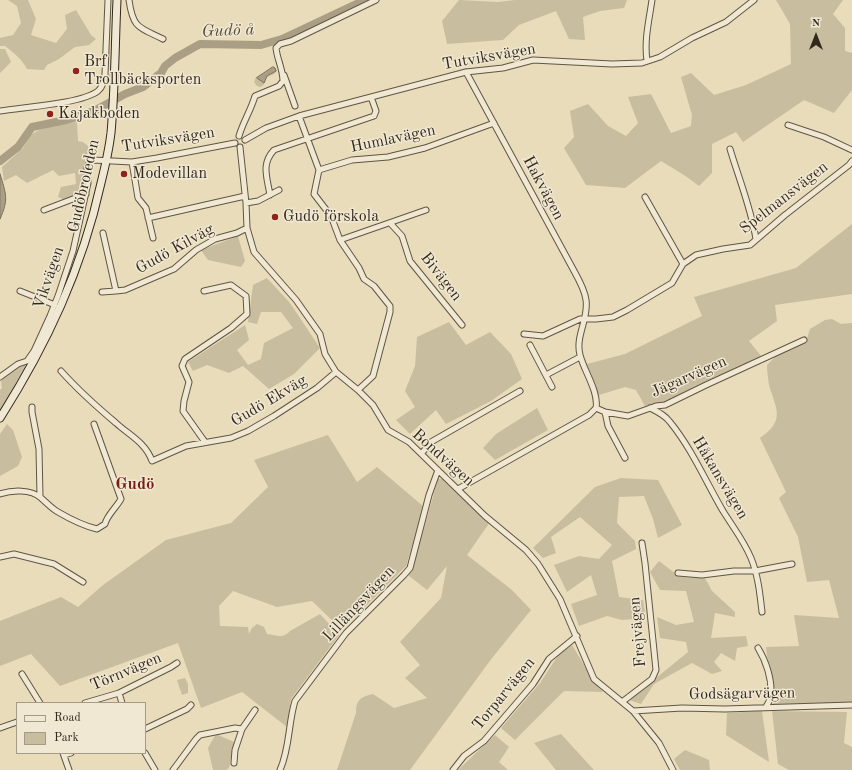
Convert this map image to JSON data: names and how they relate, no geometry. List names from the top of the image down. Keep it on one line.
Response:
{"streets":{"main road":["Gudöbroleden"],"street":["Tutviksvägen","Humlavägen","Hakvägen","Spelmansvägen","Gudö Kilväg","Bivägen","Vikvägen","Jägarvägen","Gudö Ekväg","Bondvägen","Håkansvägen","Lillängsvägen","Frejvägen","Törnvägen","Torparvägen","Godsägarvägen"]},"crossings":[["Tutviksvägen","Gudöbroleden"],["Tutviksvägen","Hakvägen"],["Tutviksvägen","Vikvägen"],["Tutviksvägen","Bondvägen"],["Humlavägen","Hakvägen"],["Gudöbroleden","Vikvägen"],["Hakvägen","Spelmansvägen"],["Hakvägen","Jägarvägen"],["Gudö Kilväg","Bondvägen"],["Jägarvägen","Håkansvägen"],["Gudö Ekväg","Bondvägen"],["Bondvägen","Lillängsvägen"],["Bondvägen","Frejvägen"],["Bondvägen","Torparvägen"],["Bondvägen","Godsägarvägen"]],"districts":["Gudö"],"water":["Gudö å"],"places":["Brf Trollbäcksporten","Kajakboden","Modevillan","Gudö förskola"],"legend":["Road","Park"],"north":"top"}
